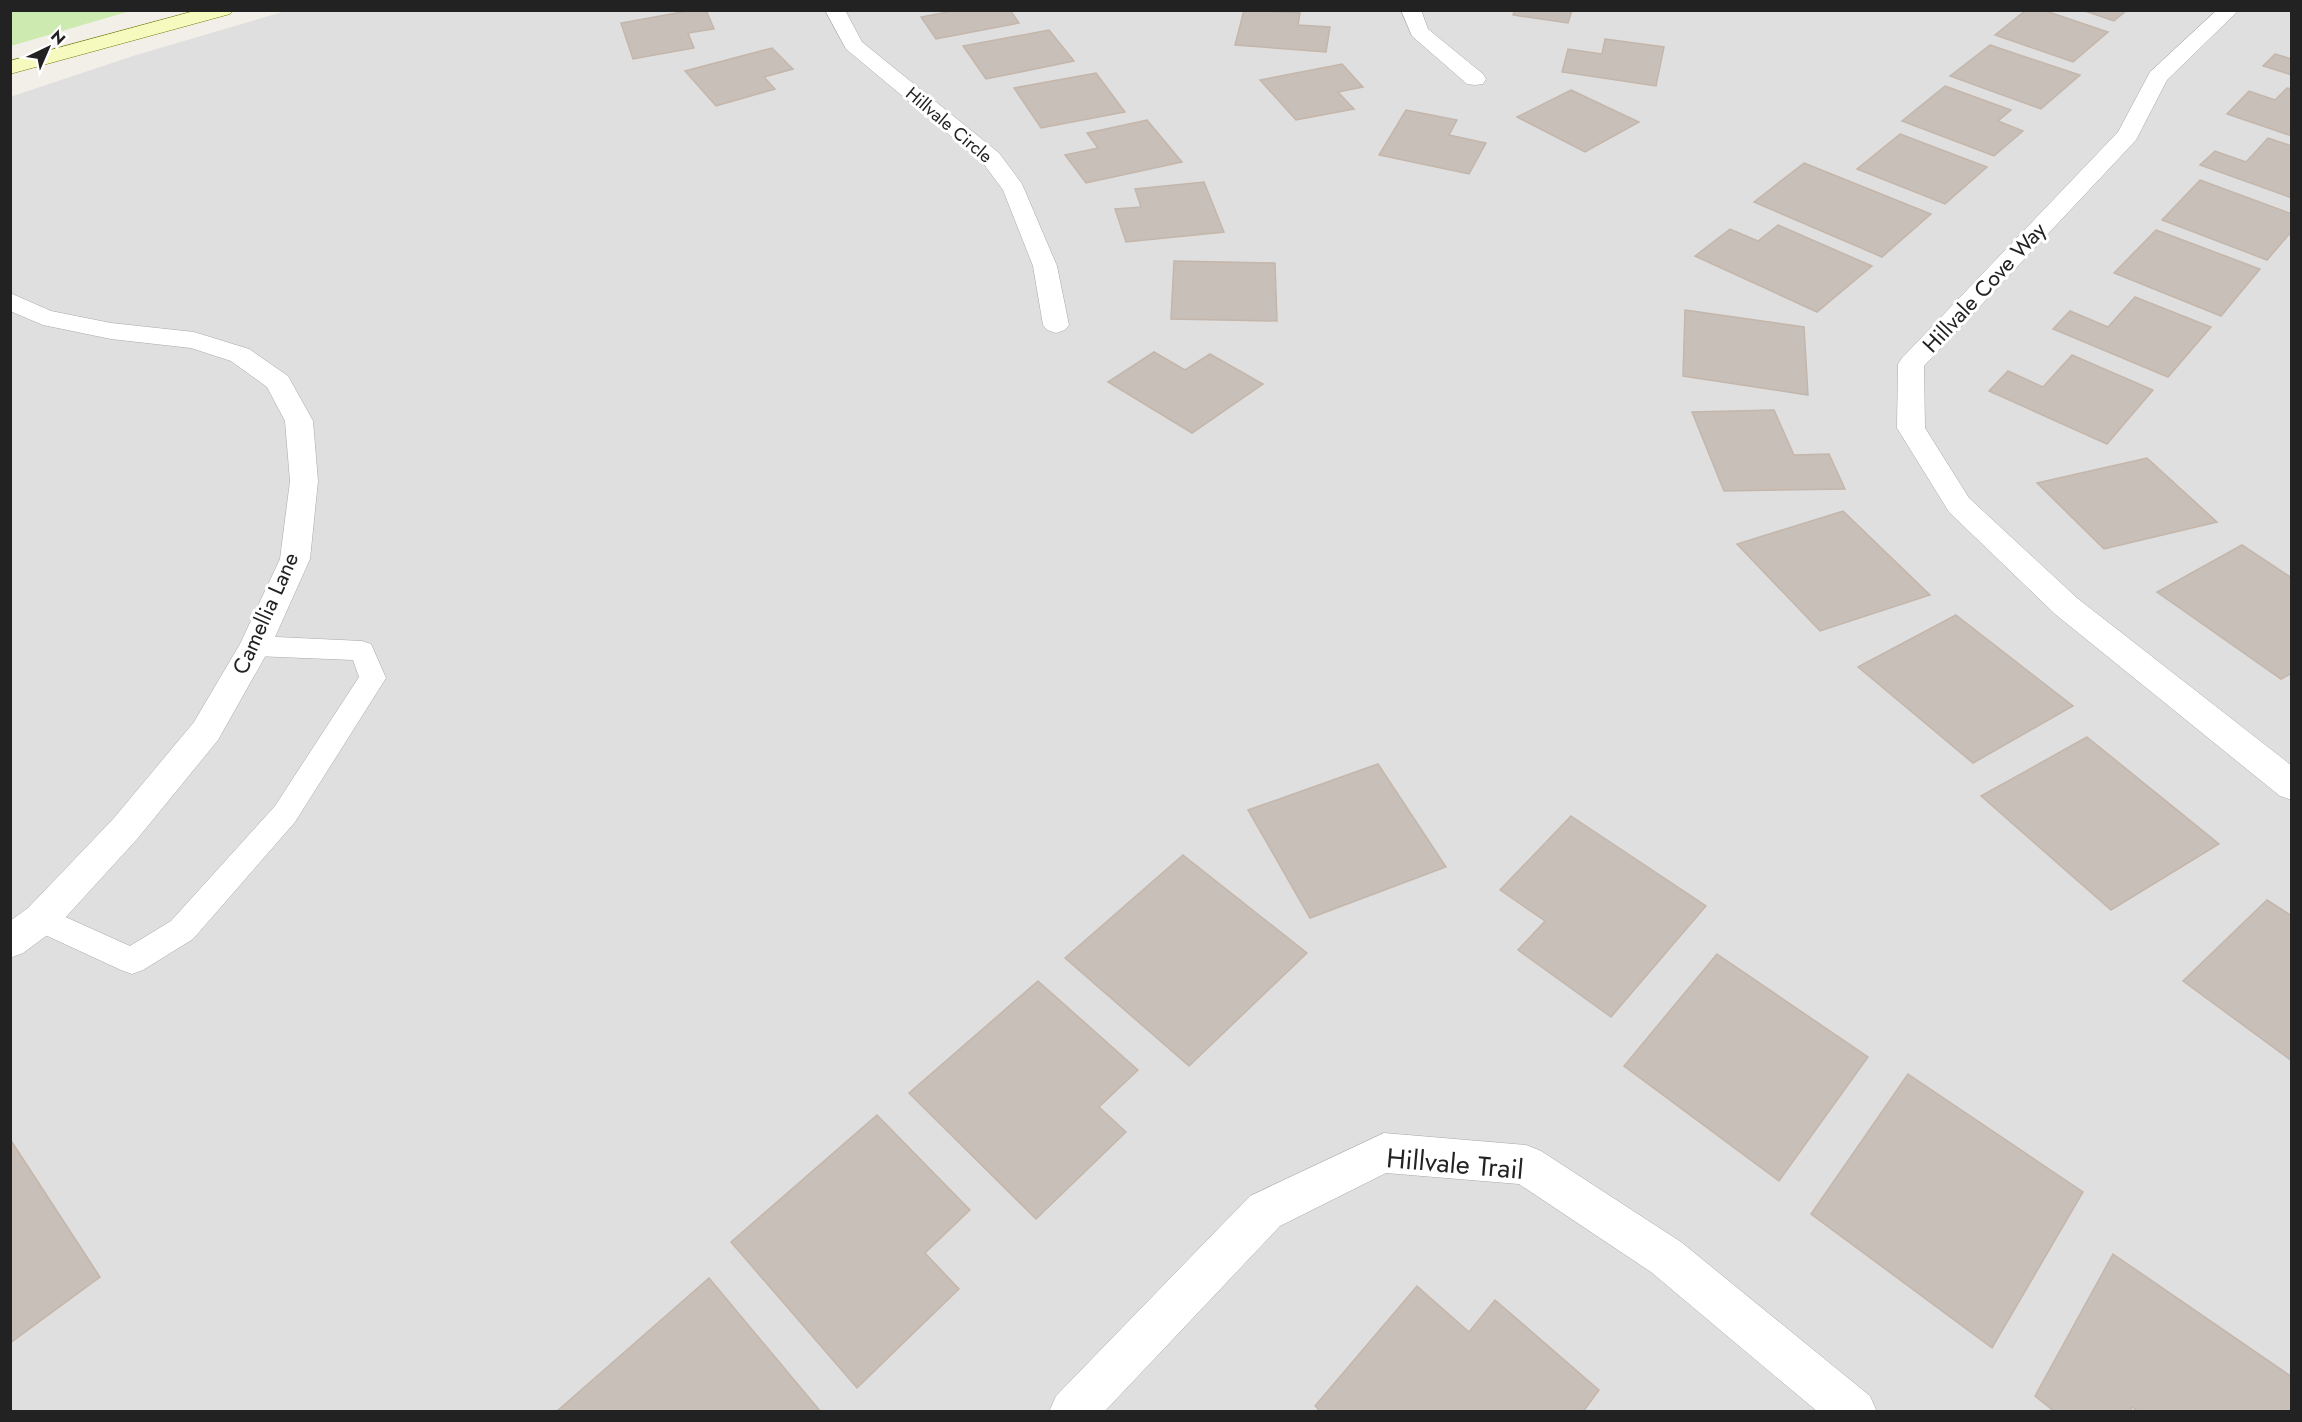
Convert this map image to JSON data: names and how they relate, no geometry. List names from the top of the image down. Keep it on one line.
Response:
{"streets":{"street":["Hillvale Circle","Hillvale Cove Way","Camellia Lane","Hillvale Trail"]},"north":"top right"}
